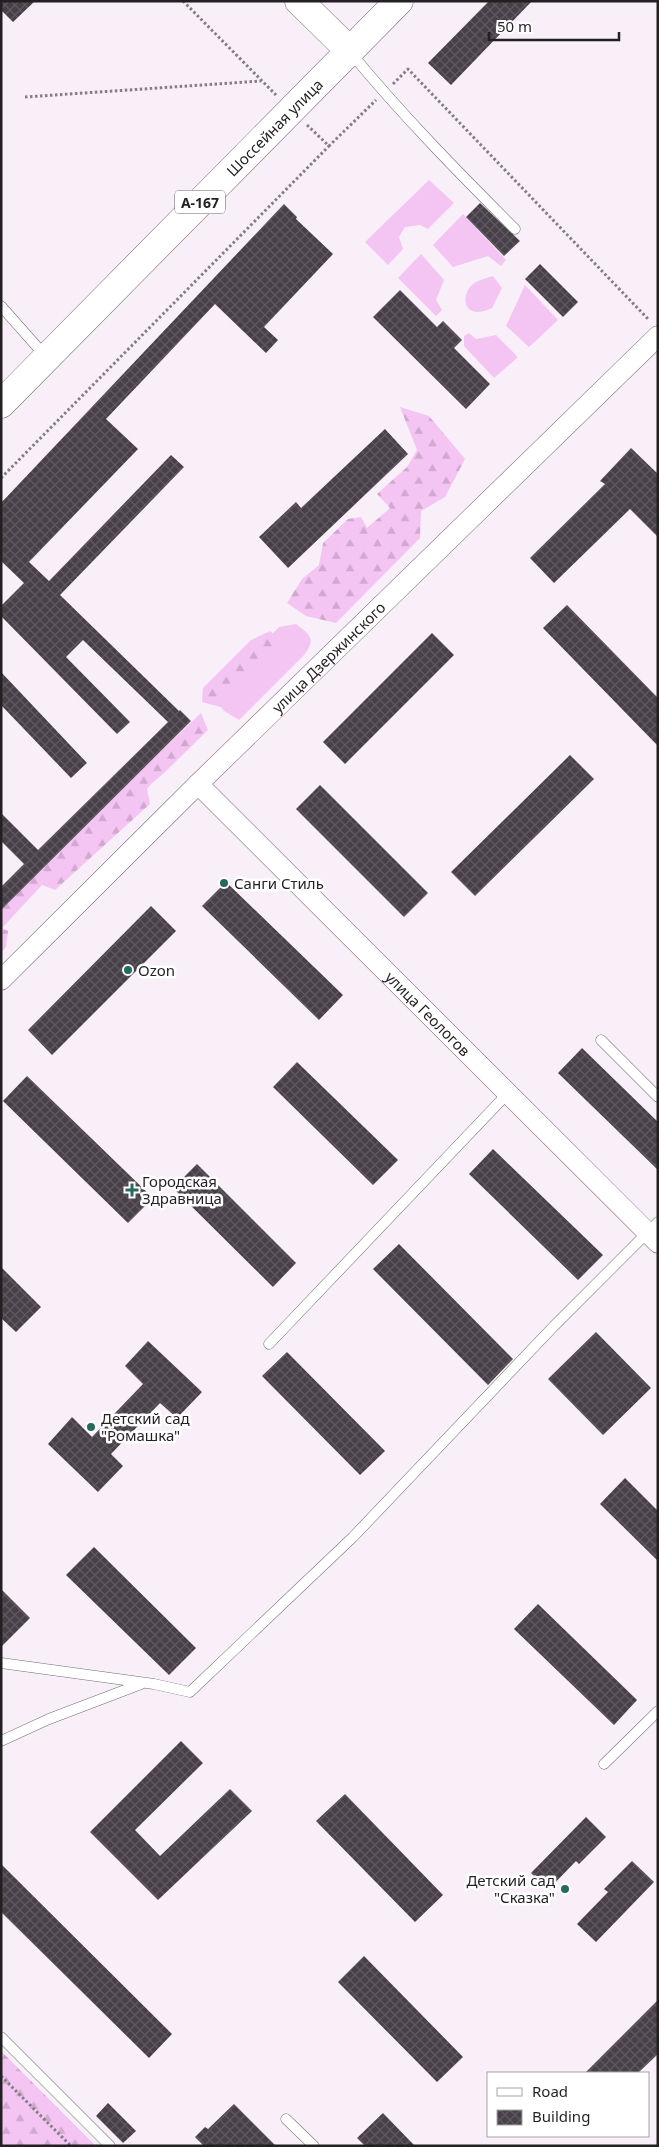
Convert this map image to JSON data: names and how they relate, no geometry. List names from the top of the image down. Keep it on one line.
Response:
{"streets":{"main road":["Шоссейная улица","А-167"],"street":["улица Дзержинского","улица Геологов"]},"crossings":[["улица Дзержинского","улица Геологов"]],"places":{"other":["Санги Стиль","Ozon","Детский сад \"Ромашка\"","Детский сад \"Сказка\""],"health":["Городская Здравница"]},"legend":["Road","Building"],"scale_bar":"50 m"}
